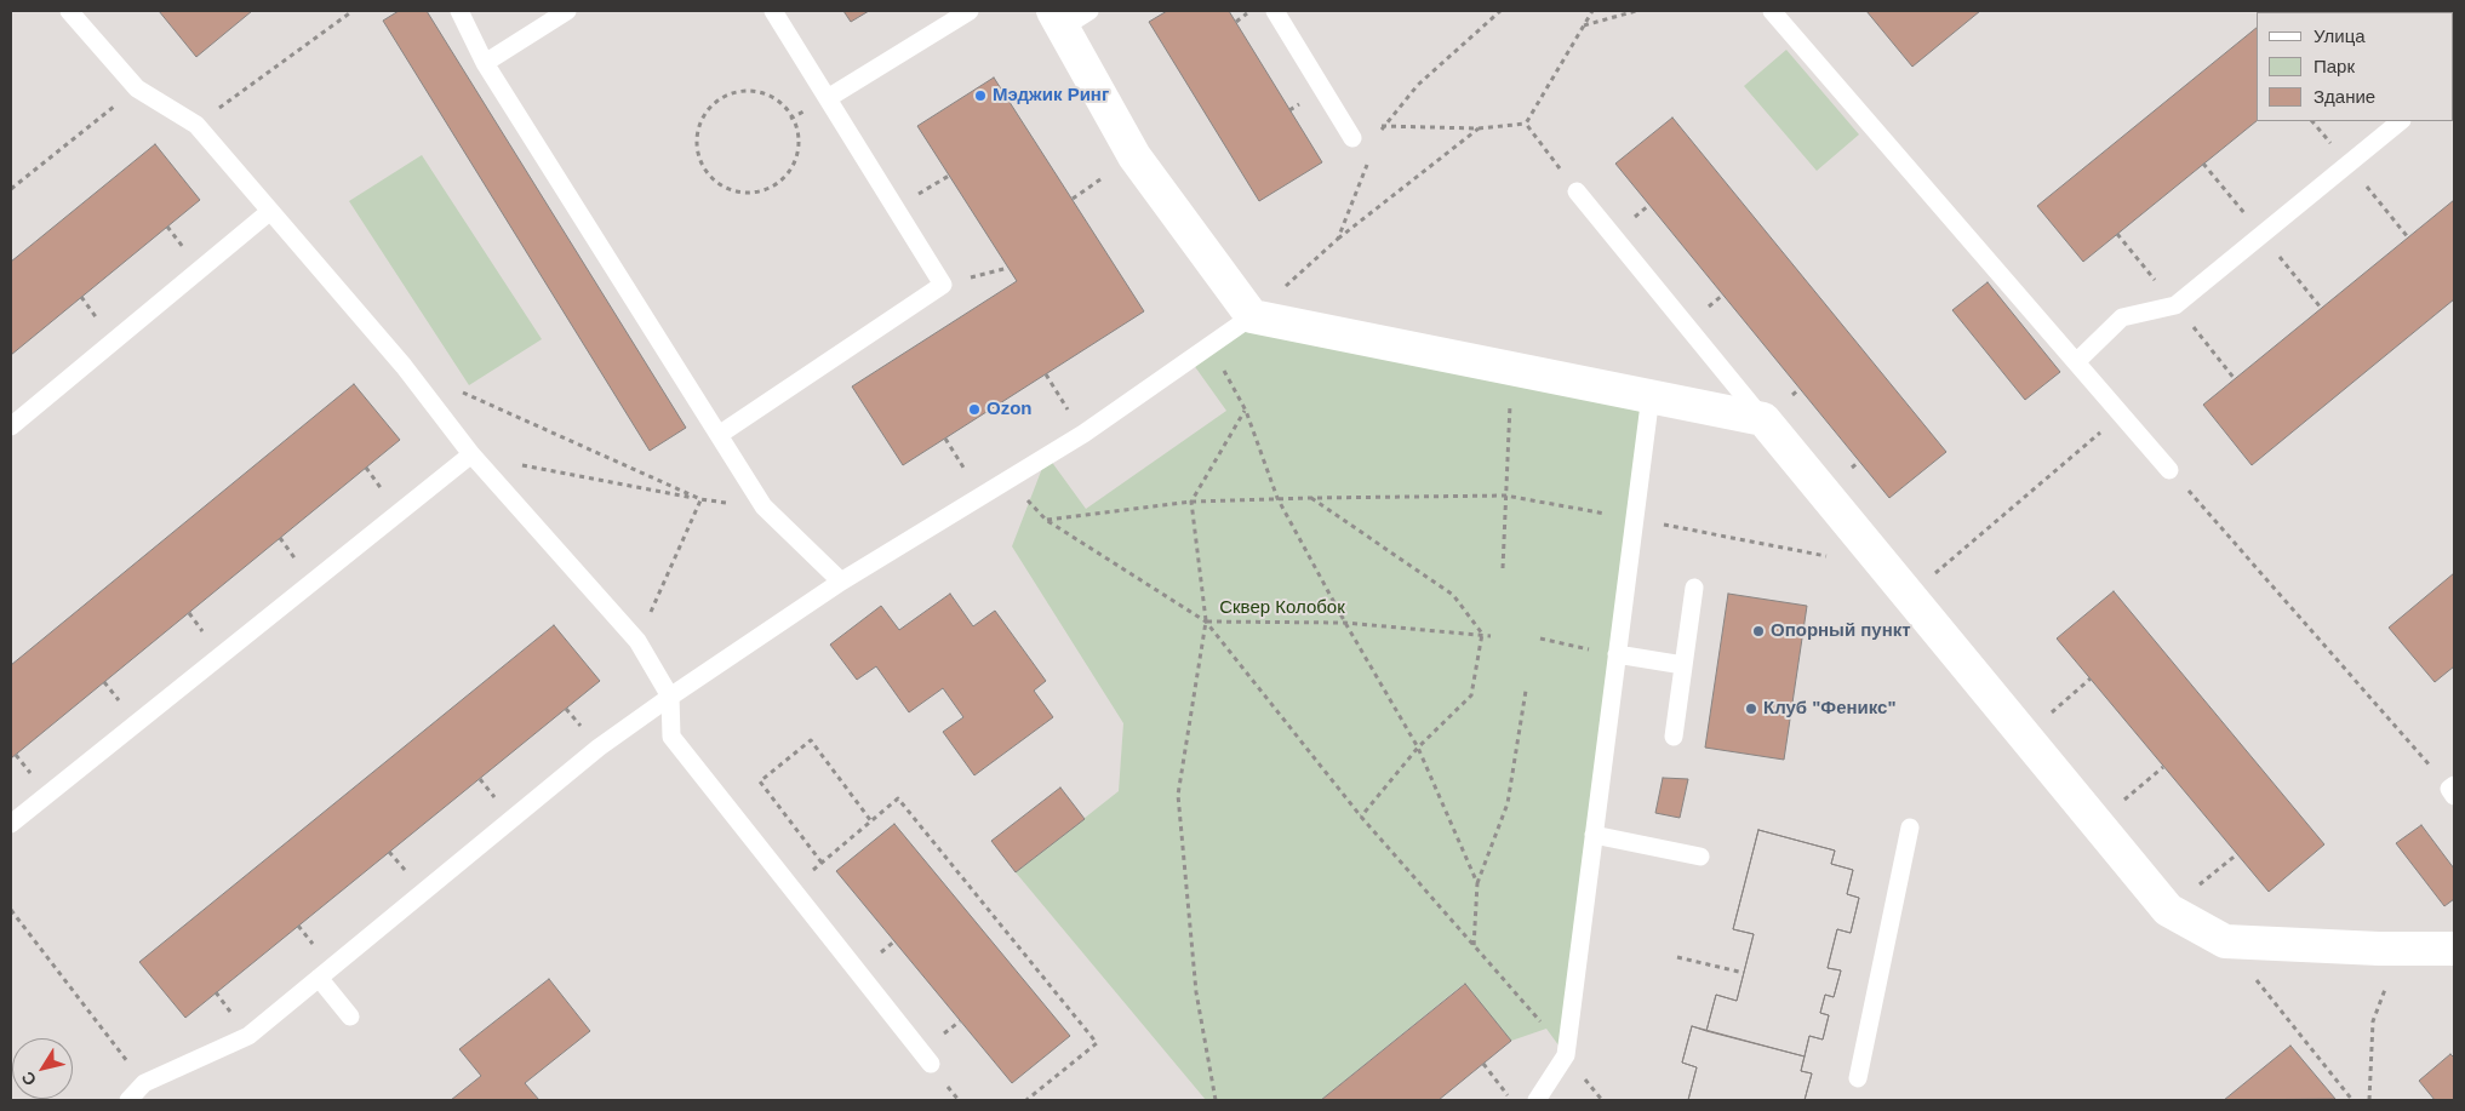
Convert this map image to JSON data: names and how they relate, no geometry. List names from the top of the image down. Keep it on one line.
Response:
{"parks":["Сквер Колобок"],"places":["Мэджик Ринг","Ozon","Опорный пункт","Клуб \"Феникс\""],"legend":["Улица","Парк","Здание"],"north":"bottom left"}
